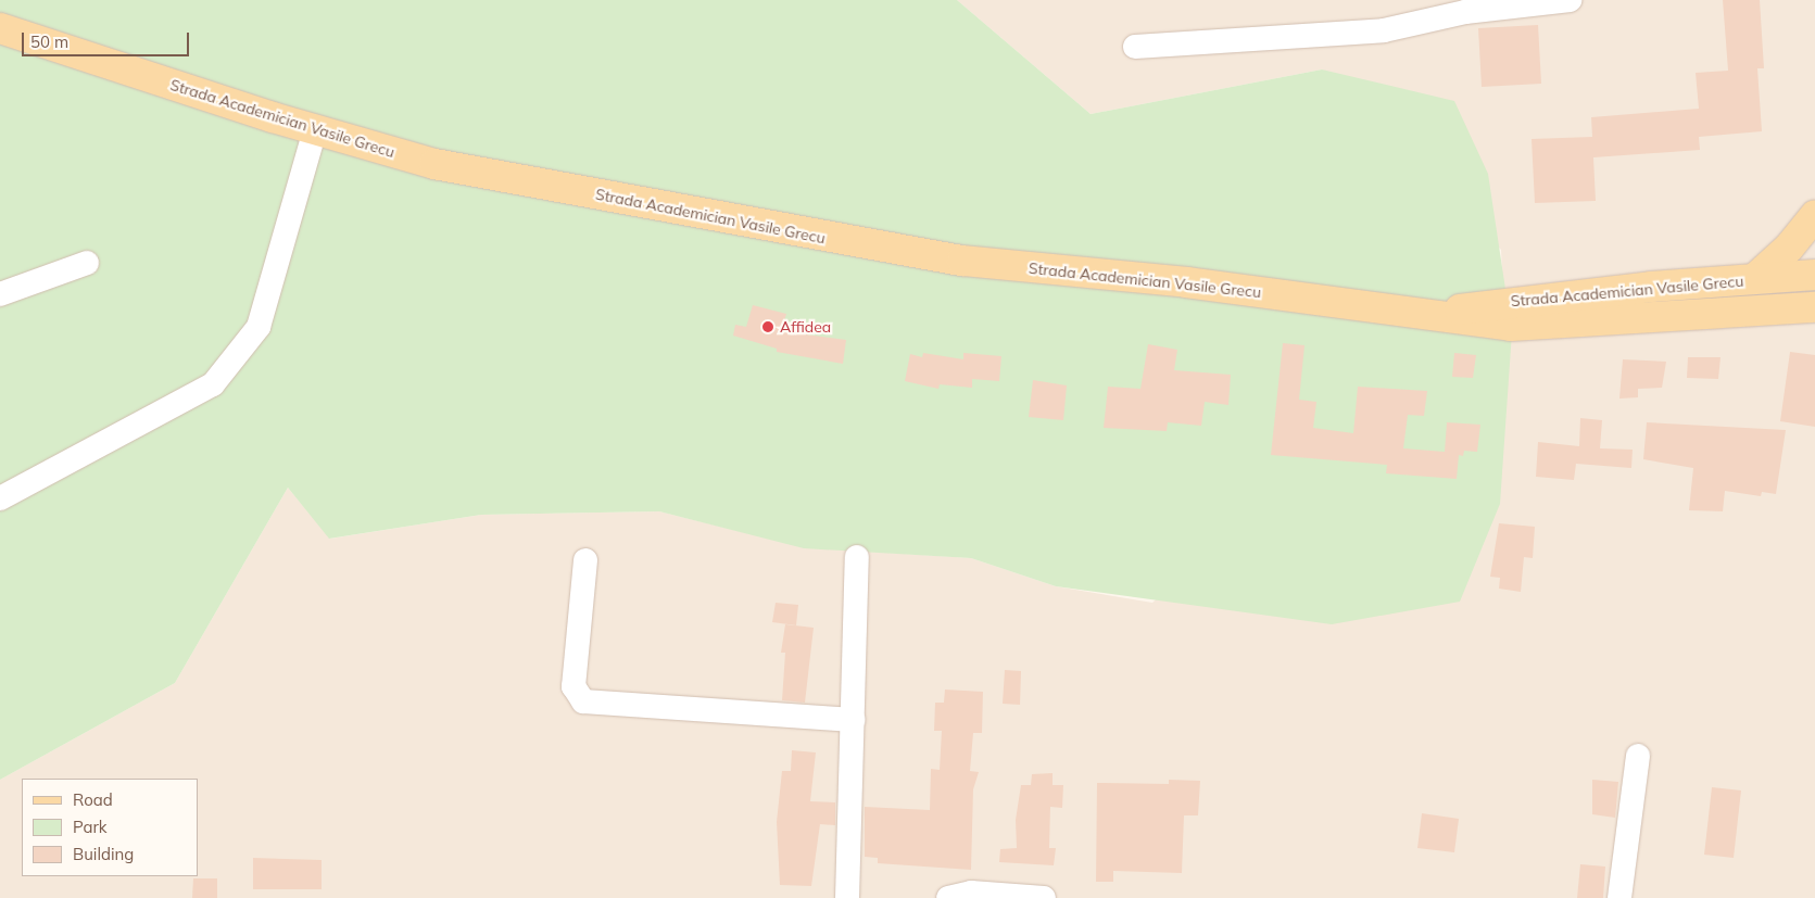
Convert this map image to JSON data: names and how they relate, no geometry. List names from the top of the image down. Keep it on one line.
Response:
{"streets":{"main road":["Strada Academician Vasile Grecu"]},"places":["Affidea"],"legend":["Road","Park","Building"],"scale_bar":"50 m"}
